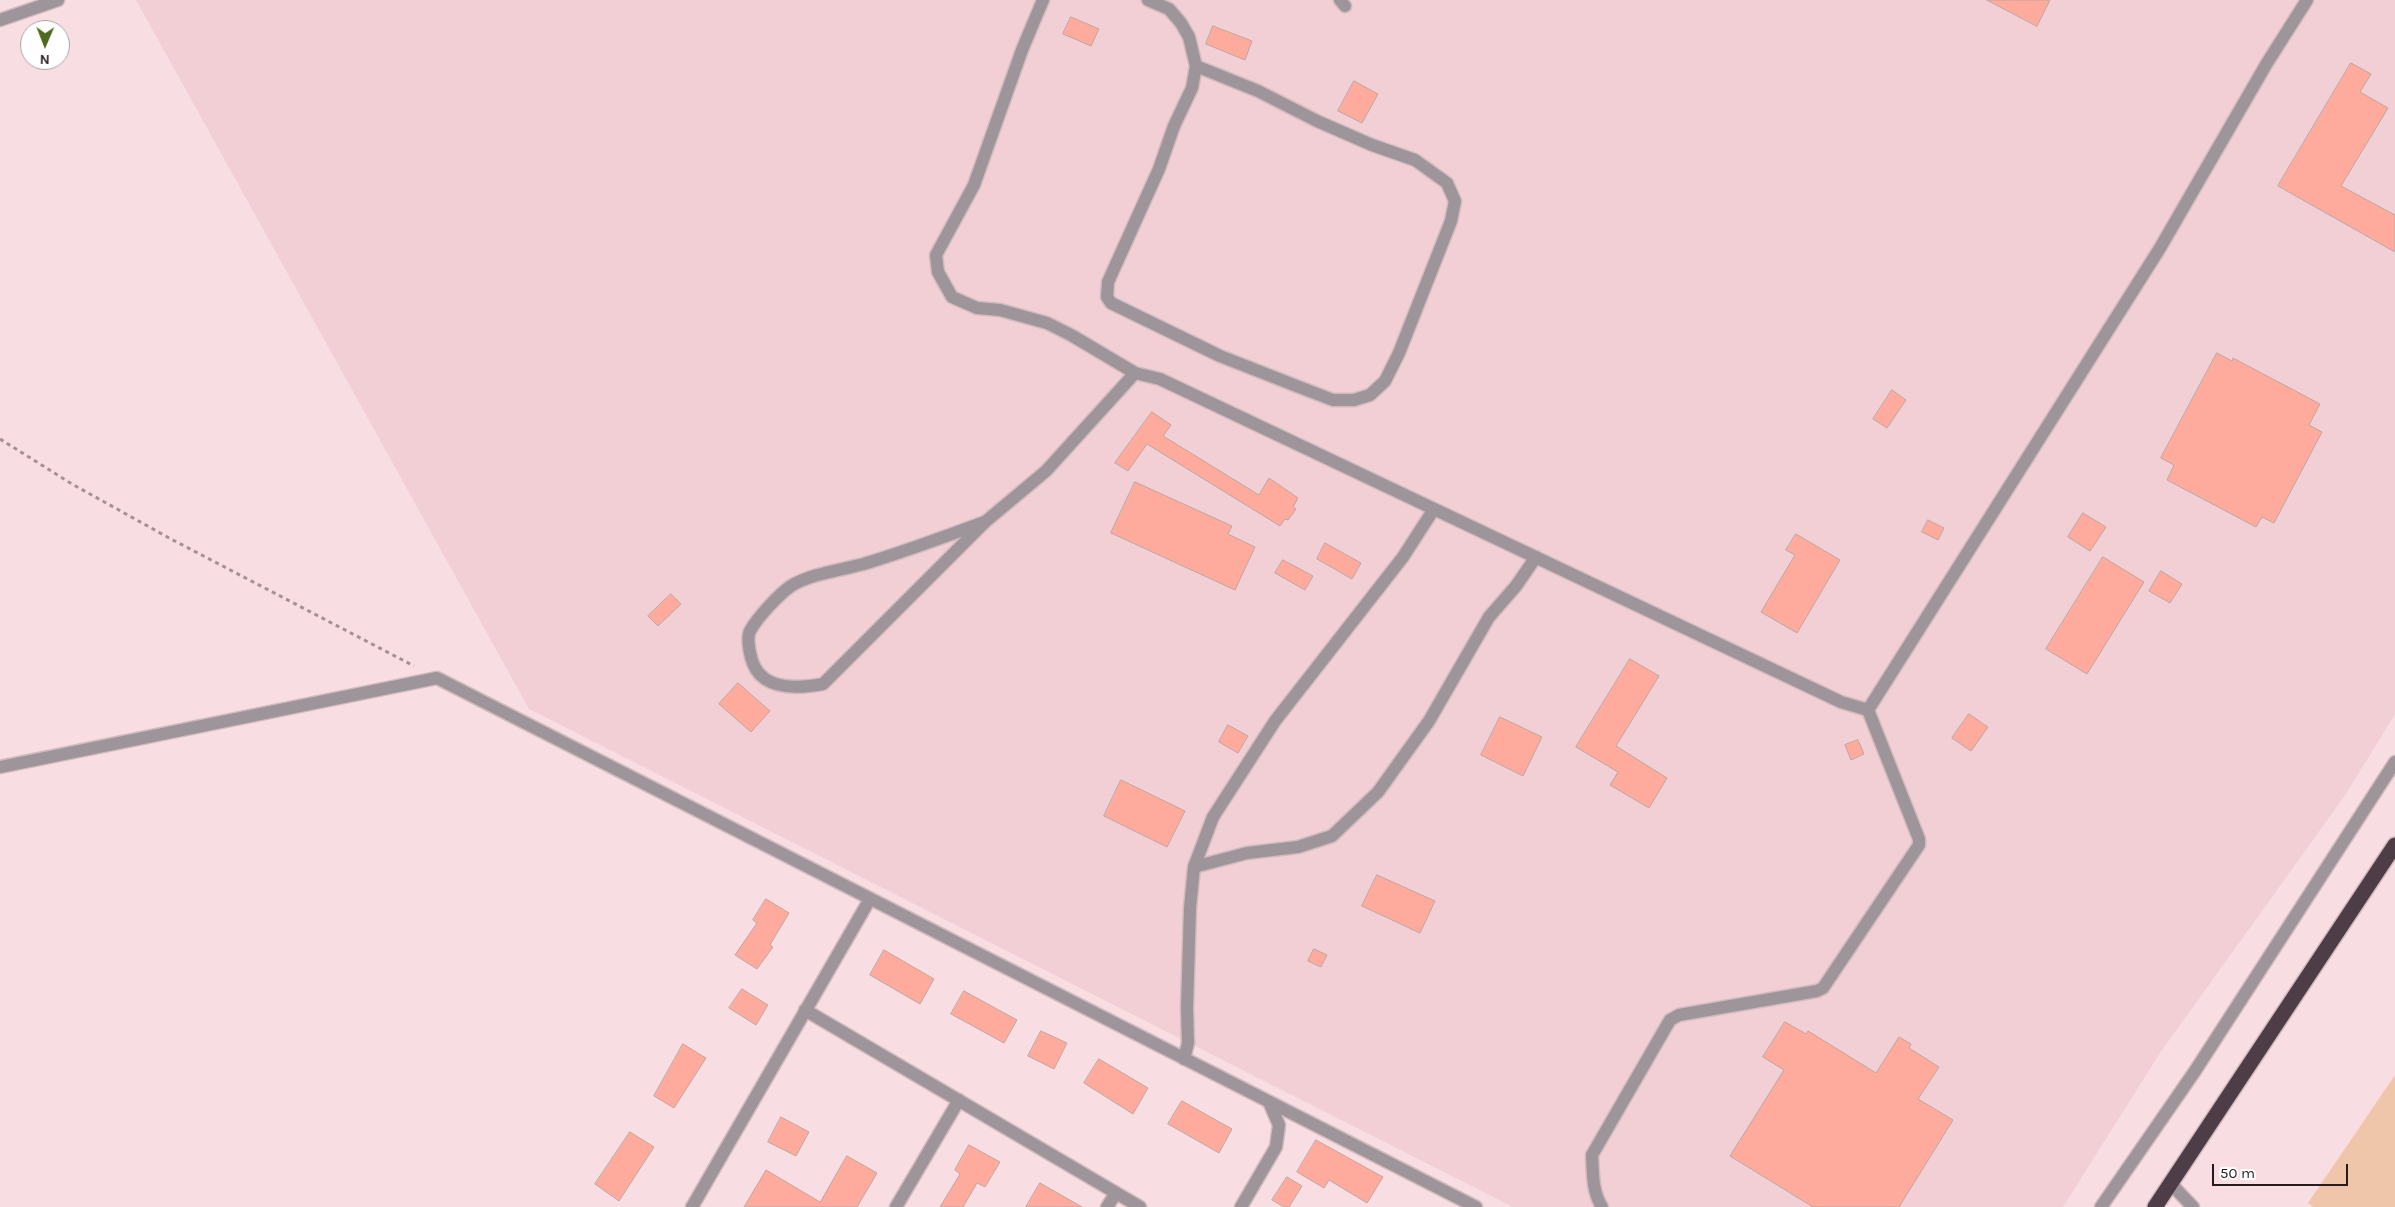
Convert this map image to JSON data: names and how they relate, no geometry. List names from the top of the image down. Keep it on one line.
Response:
{"scale_bar":"50 m","north":"bottom"}
